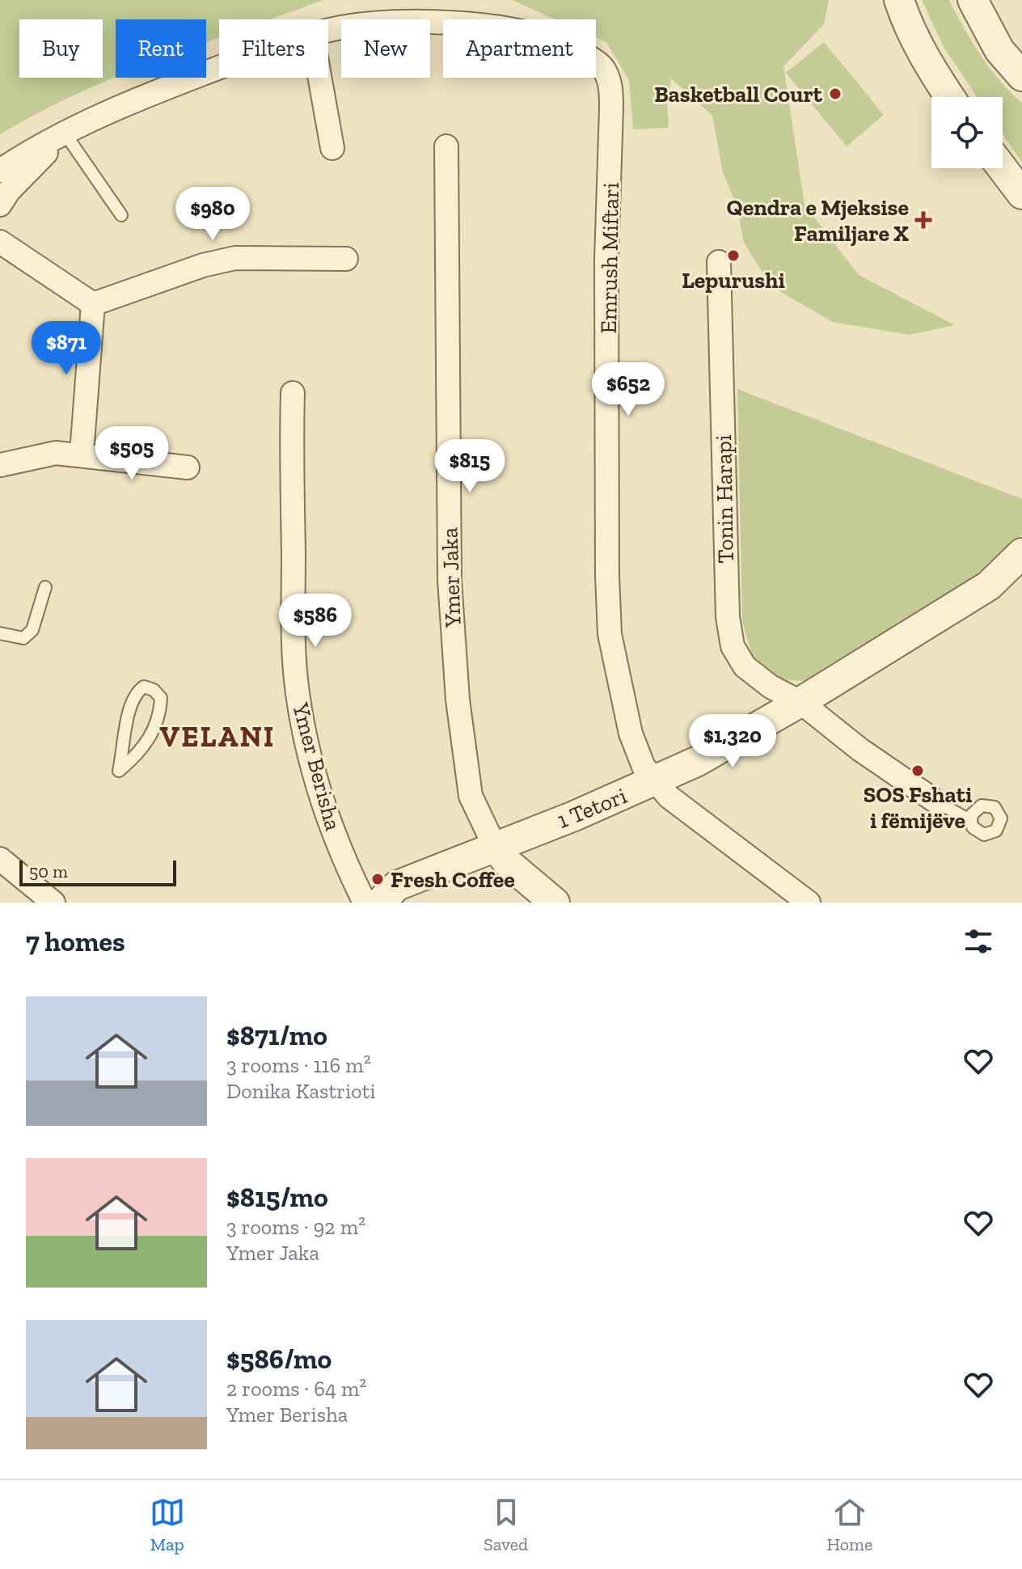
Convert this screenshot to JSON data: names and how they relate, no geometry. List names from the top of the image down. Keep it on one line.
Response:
{"streets":{"street":["Emrush Miftari","Tonin Harapi","Ymer Jaka","Ymer Berisha","1 Tetori"]},"crossings":[["Emrush Miftari","1 Tetori"],["Tonin Harapi","1 Tetori"],["Ymer Jaka","1 Tetori"]],"districts":["VELANI"],"places":{"other":["Basketball Court","Lepurushi","SOS Fshati i fëmijëve","Fresh Coffee"],"health":["Qendra e Mjeksise Familjare X"]},"scale_bar":"50 m","page":{"chip":["Buy","Rent","Filters","New","Apartment"],"price":["$980","$871","$652","$505","$815","$586","$1,320"],"scale":"50 m","heading":"7 homes","list":[{"name":"$871/mo","note":"3 rooms · 116 m² · Donika Kastrioti"},{"name":"$815/mo","note":"3 rooms · 92 m² · Ymer Jaka"},{"name":"$586/mo","note":"2 rooms · 64 m² · Ymer Berisha"}],"tabs":["Map","Saved","Home"]}}
